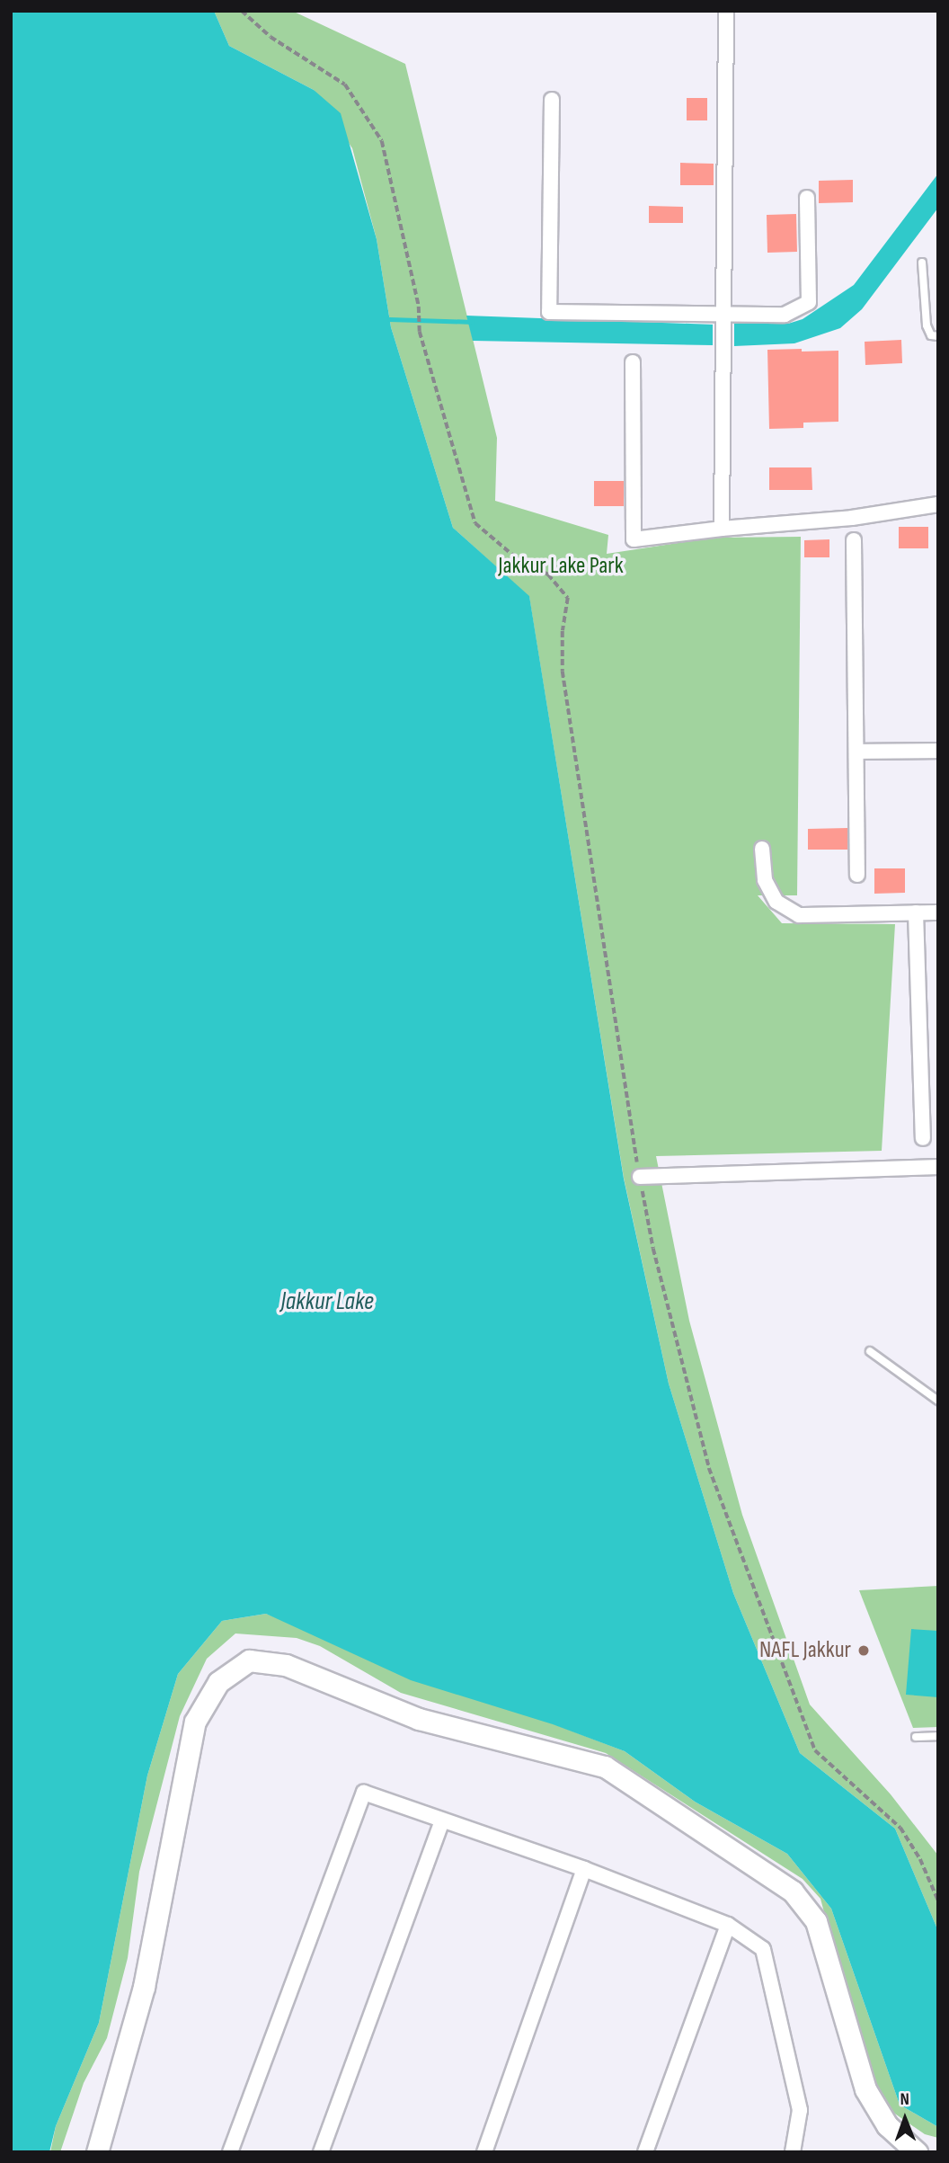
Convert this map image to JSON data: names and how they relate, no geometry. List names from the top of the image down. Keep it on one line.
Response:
{"water":["Jakkur Lake"],"parks":["Jakkur Lake Park"],"places":["NAFL Jakkur"],"north":"top"}
